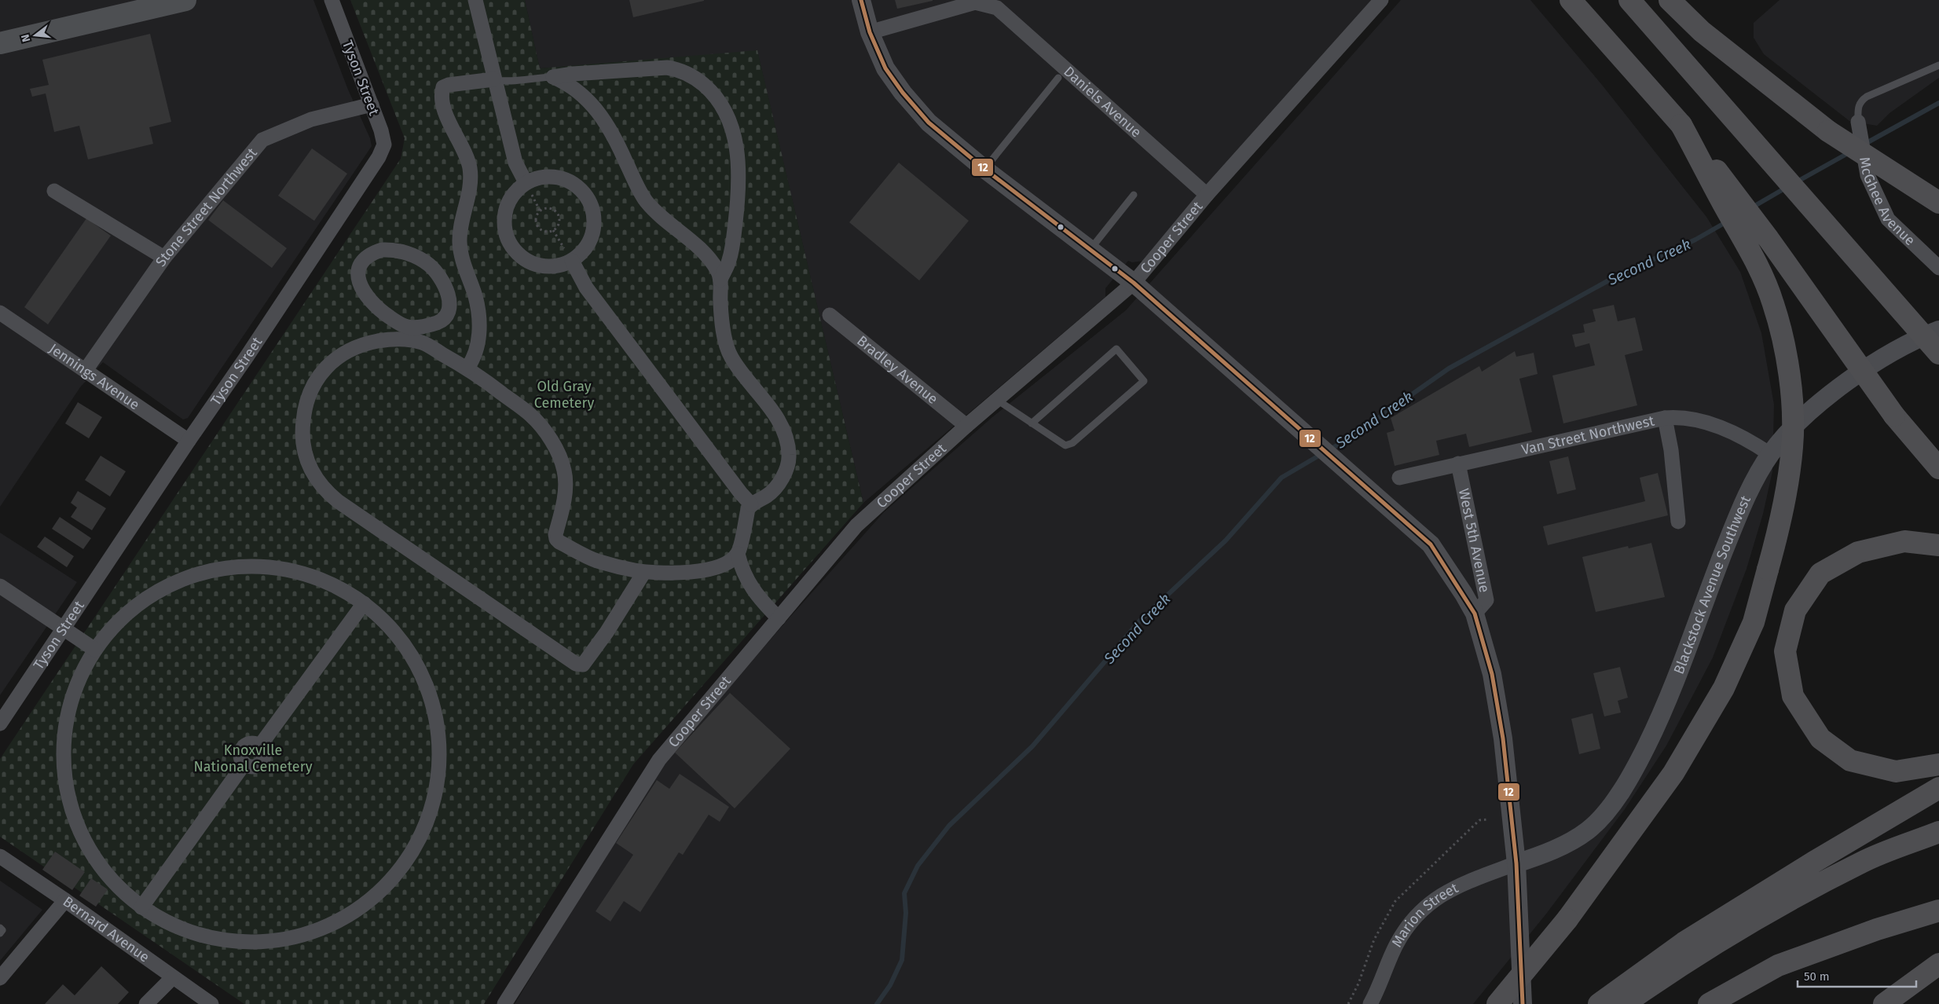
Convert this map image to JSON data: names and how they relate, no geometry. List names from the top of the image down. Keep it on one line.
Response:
{"streets":{"street":["Tyson Street","Daniels Avenue","McGhee Avenue","Stone Street Northwest","Cooper Street","Bradley Avenue","Jennings Avenue","Van Street Northwest","West 5th Avenue","Blackstock Avenue Southwest","Marion Street","Bernard Avenue"]},"crossings":[["Tyson Street","Stone Street Northwest"],["Tyson Street","Jennings Avenue"],["Daniels Avenue","Cooper Street"],["Daniels Avenue","West 5th Avenue"],["Stone Street Northwest","Jennings Avenue"],["Cooper Street","Bradley Avenue"],["Cooper Street","West 5th Avenue"],["Van Street Northwest","West 5th Avenue"],["Van Street Northwest","Blackstock Avenue Southwest"],["West 5th Avenue","Blackstock Avenue Southwest"],["West 5th Avenue","Marion Street"],["Blackstock Avenue Southwest","Marion Street"]],"water":["Second Creek"],"parks":["Old Gray Cemetery","Knoxville National Cemetery"],"lines":["transit line 12"],"scale_bar":"50 m","north":"left"}
